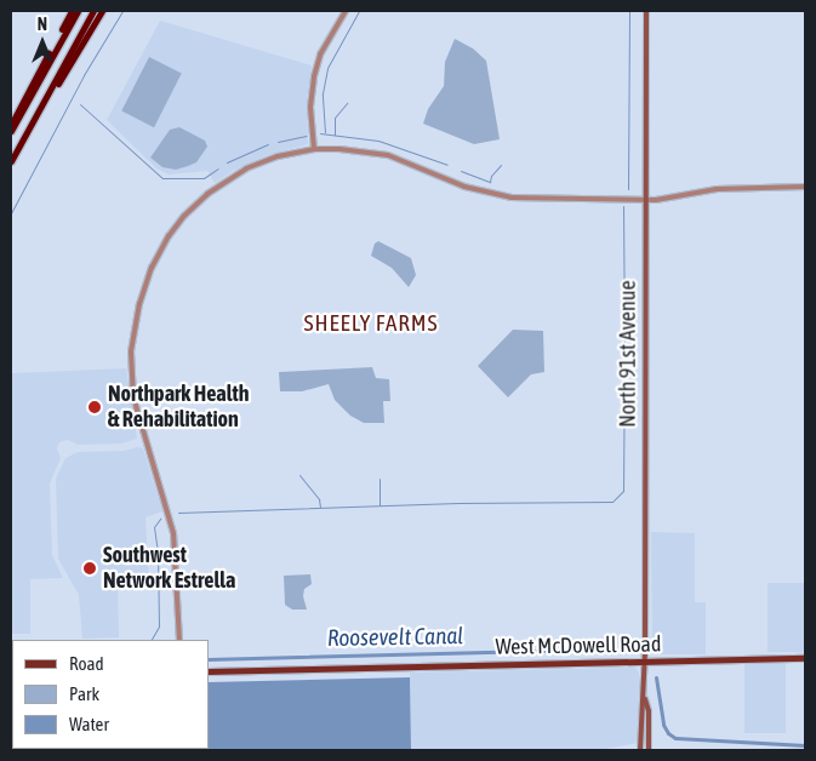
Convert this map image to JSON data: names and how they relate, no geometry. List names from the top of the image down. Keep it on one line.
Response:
{"streets":{"main road":["North 91st Avenue","West McDowell Road"]},"crossings":[["North 91st Avenue","West McDowell Road"]],"districts":["SHEELY FARMS"],"water":["Roosevelt Canal"],"places":["Northpark Health & Rehabilitation","Southwest Network Estrella"],"legend":["Road","Park","Water"],"north":"top"}
